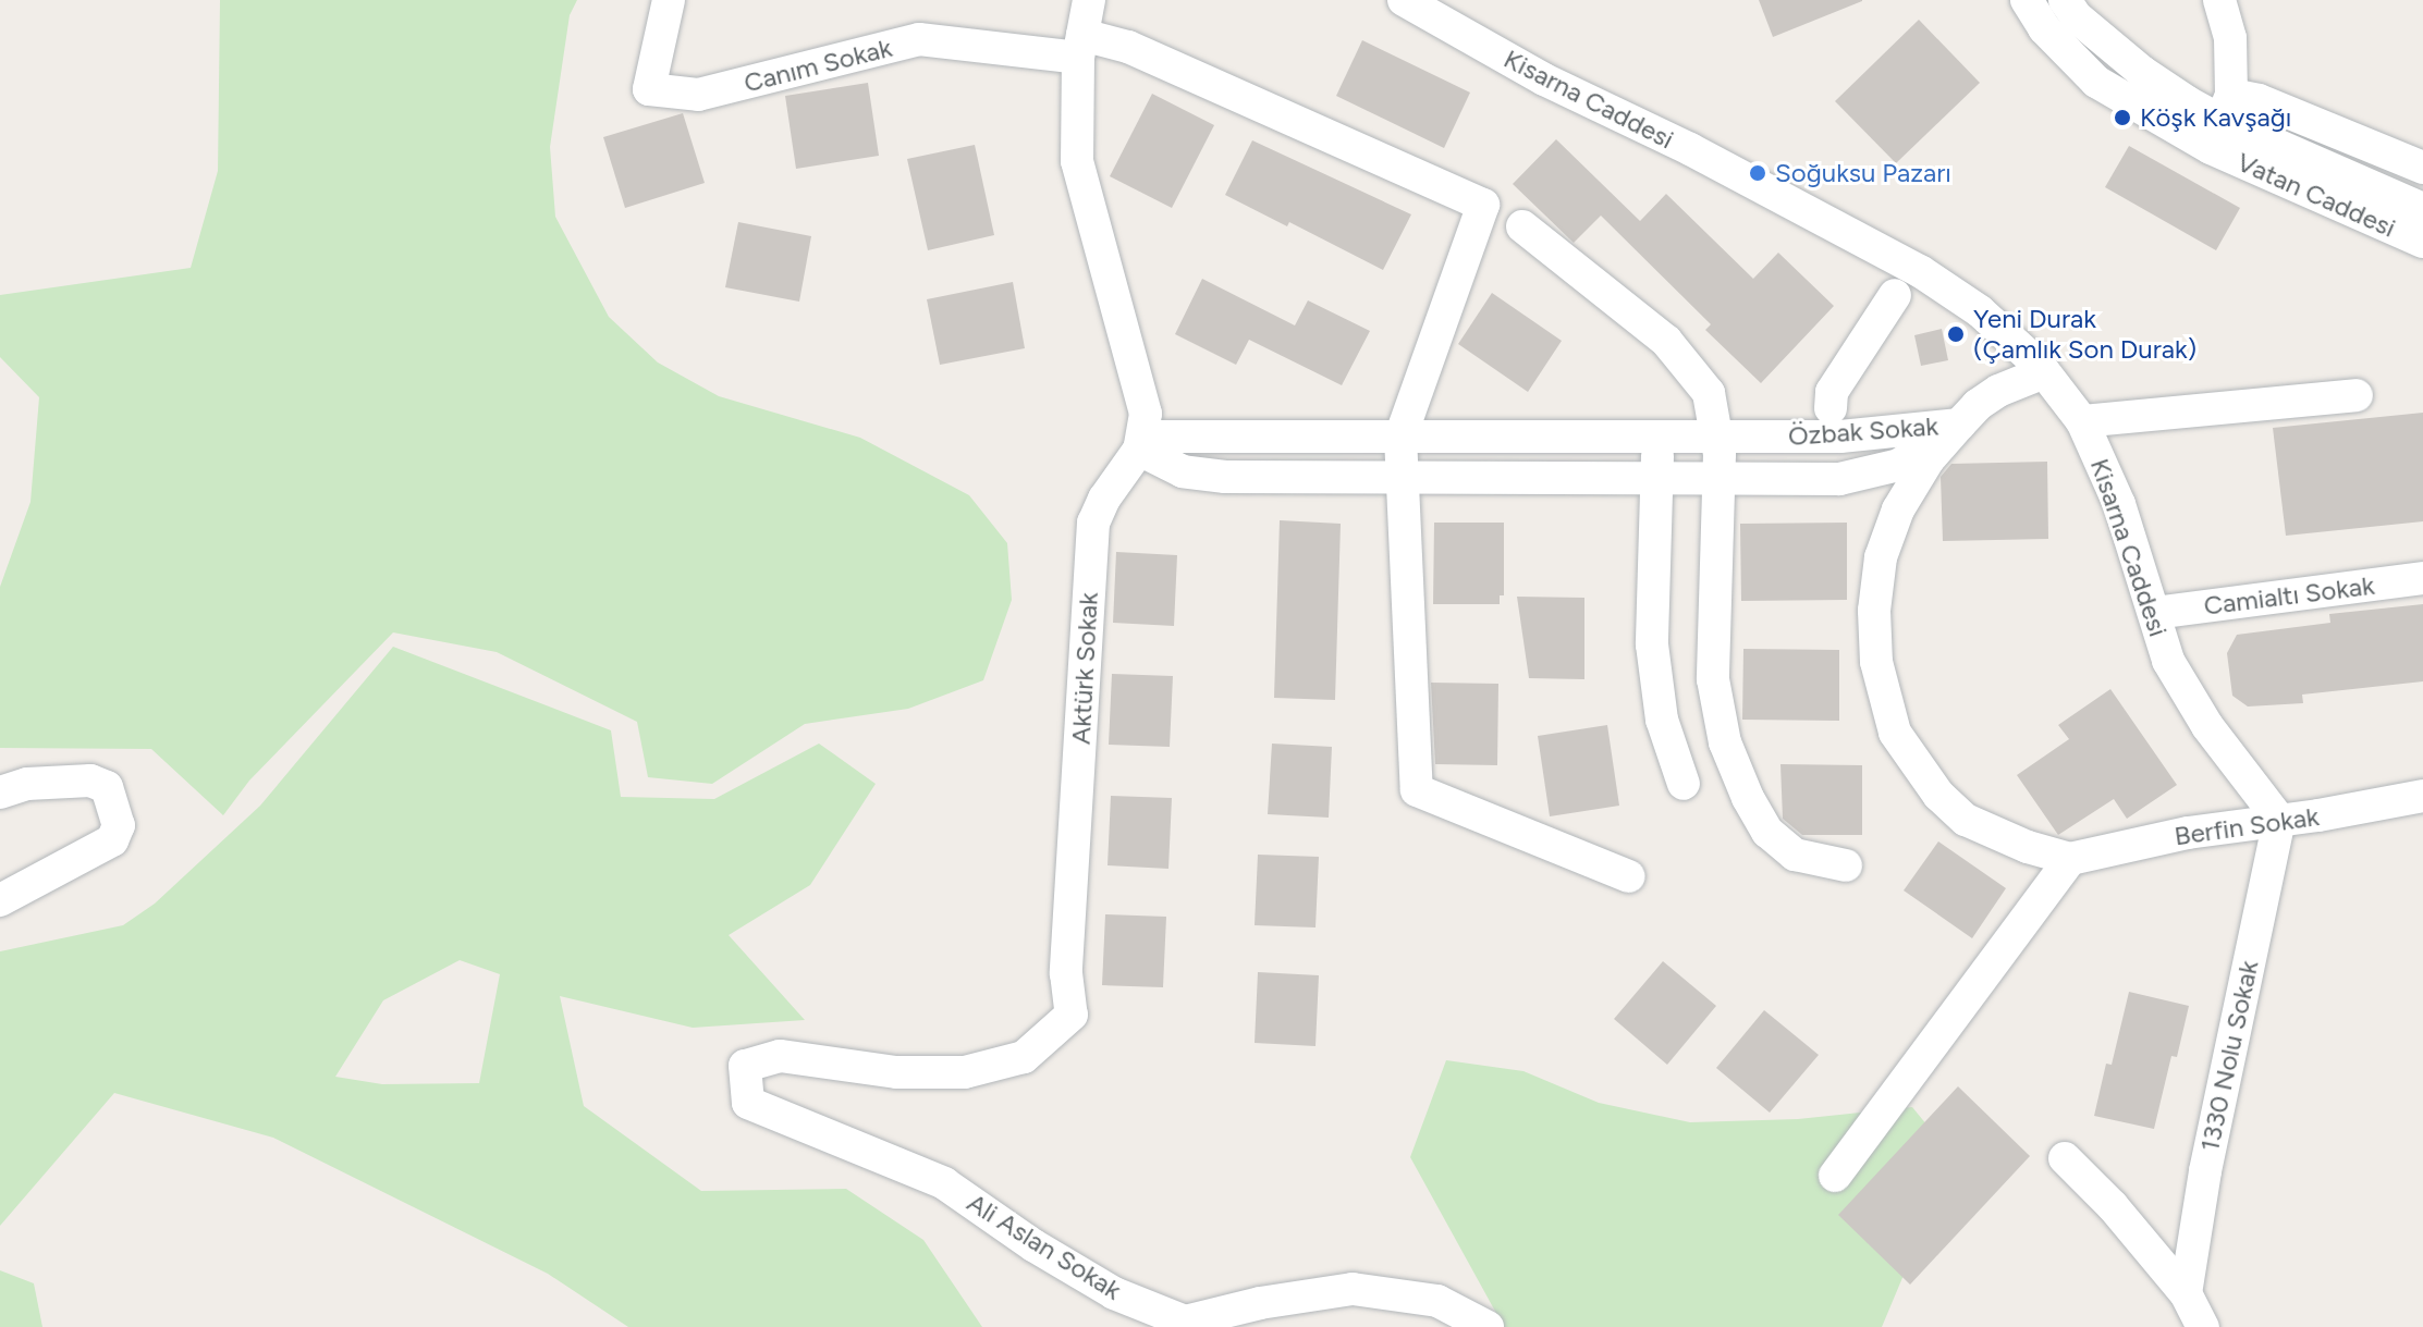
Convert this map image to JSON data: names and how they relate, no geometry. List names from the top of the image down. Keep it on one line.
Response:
{"streets":{"street":["Canım Sokak","Kisarna Caddesi","Vatan Caddesi","Özbak Sokak","Camialtı Sokak","Aktürk Sokak","Berfin Sokak","1330 Nolu Sokak","Ali Aslan Sokak"]},"crossings":[["Canım Sokak","Aktürk Sokak"],["Kisarna Caddesi","Camialtı Sokak"],["Kisarna Caddesi","Berfin Sokak"],["Kisarna Caddesi","1330 Nolu Sokak"],["Özbak Sokak","Aktürk Sokak"],["Aktürk Sokak","Ali Aslan Sokak"],["Berfin Sokak","1330 Nolu Sokak"]],"places":["Köşk Kavşağı","Soğuksu Pazarı","Yeni Durak (Çamlık Son Durak)"]}
